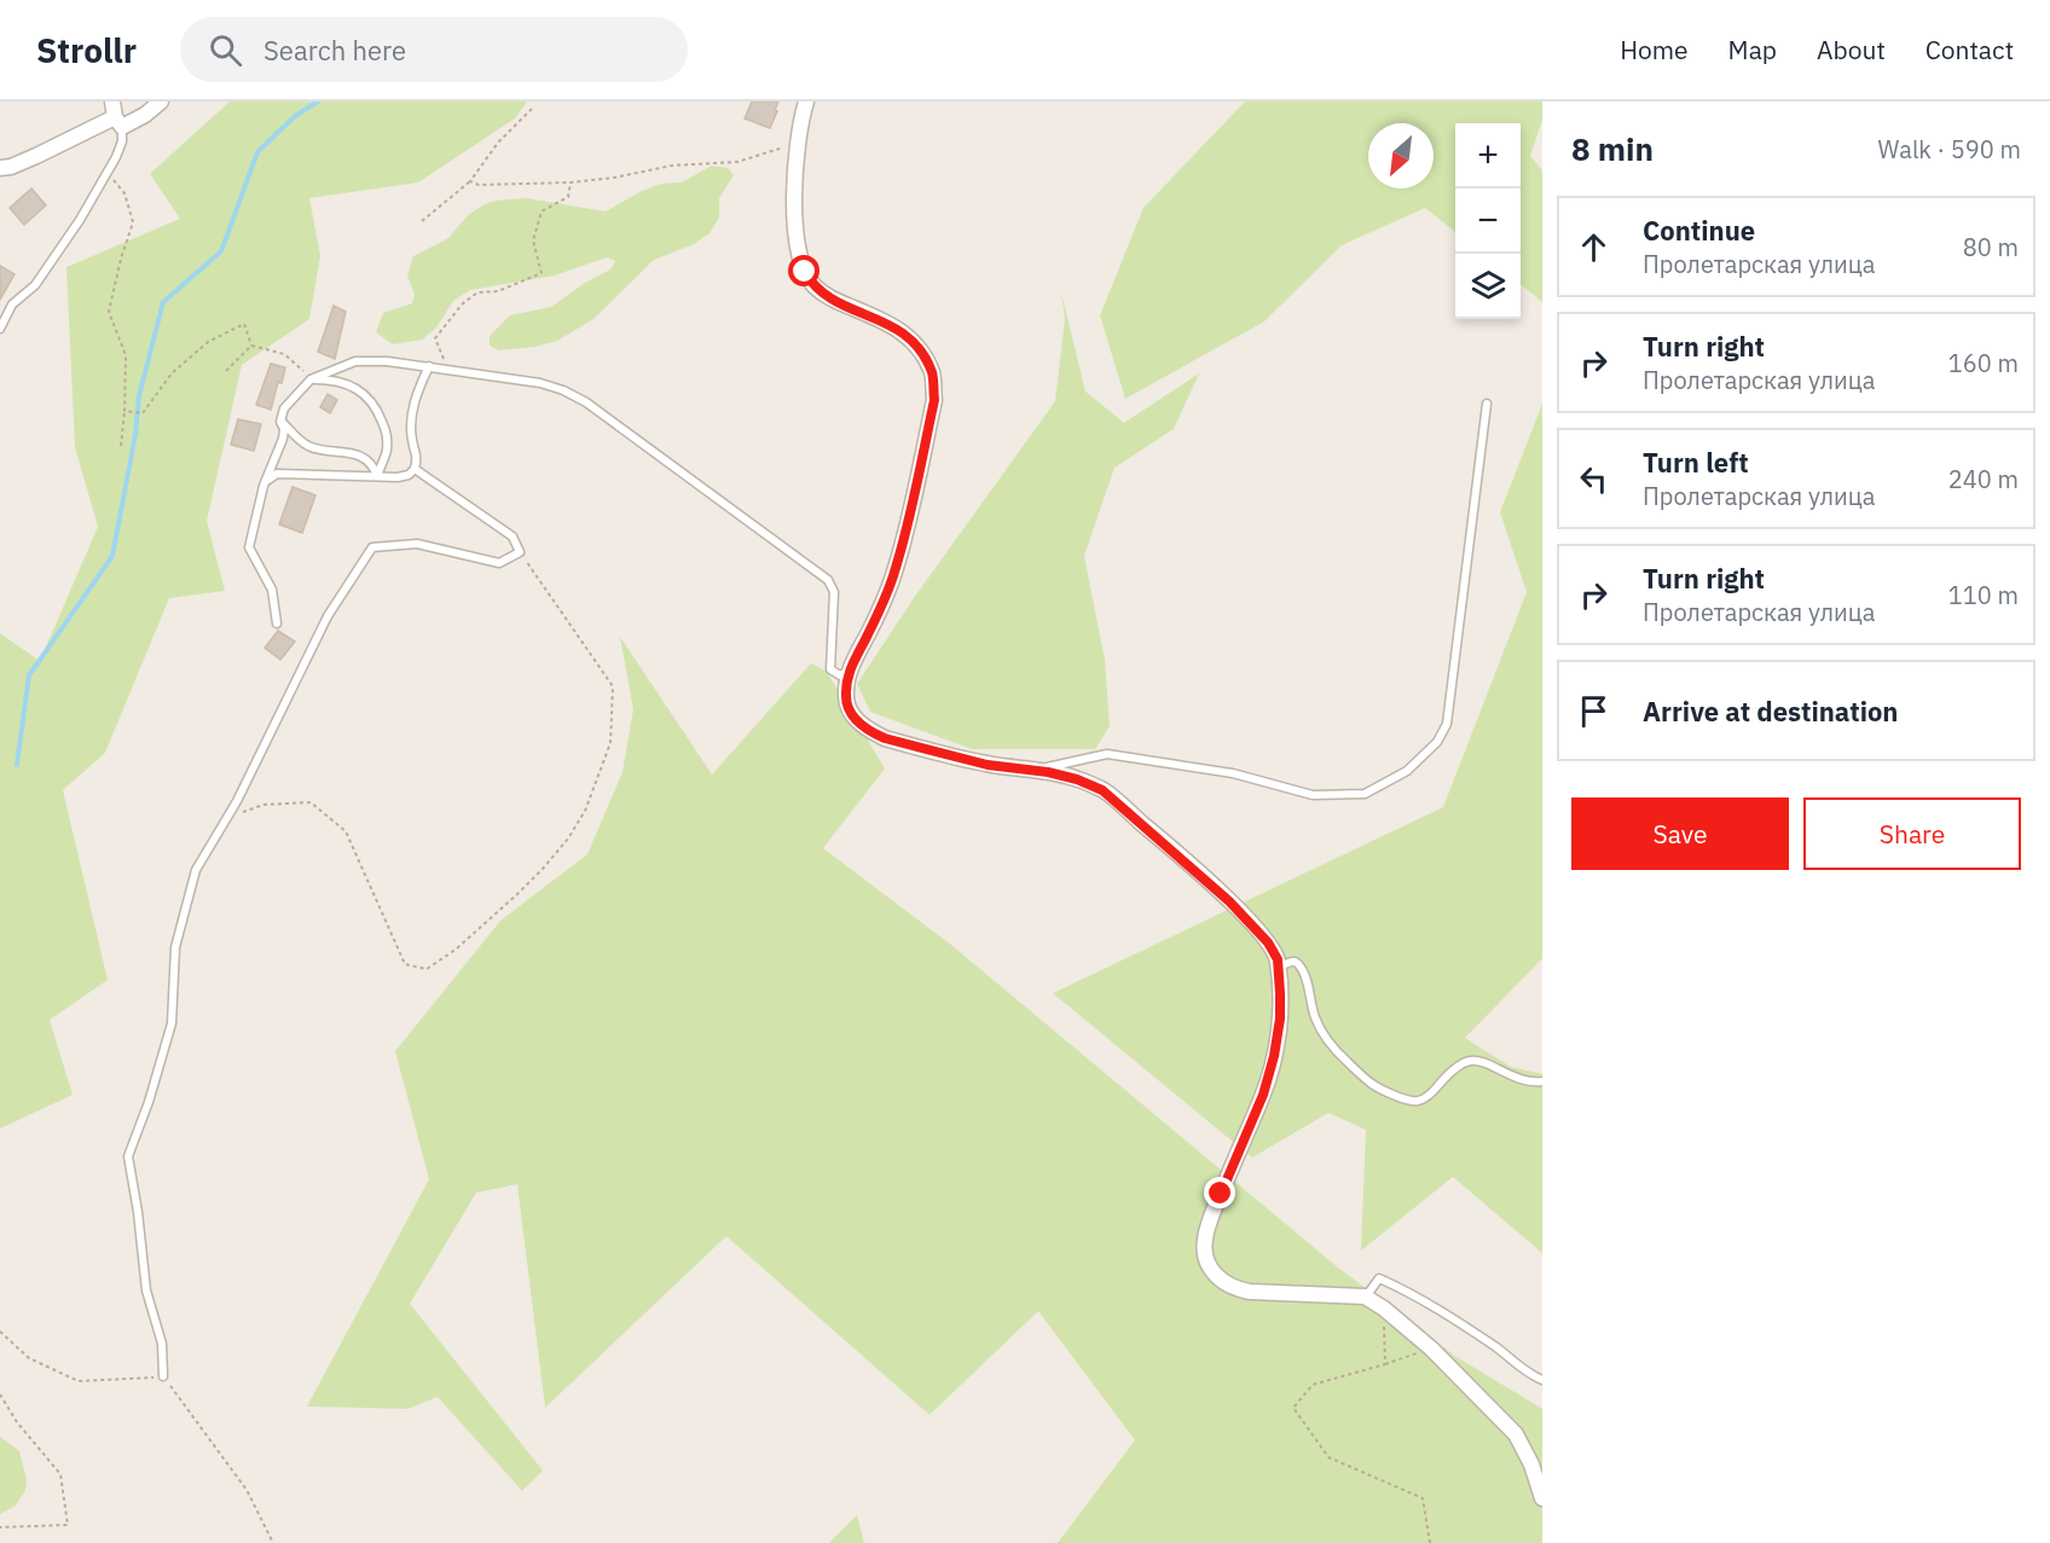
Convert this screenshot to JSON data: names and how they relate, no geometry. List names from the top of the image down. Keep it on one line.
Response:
{"north":"bottom left","page":{"header":"Strollr","search":"Search here","nav":["Home","Map","About","Contact"],"heading":["8 min","Walk · 590 m"],"map_buttons":["+","−"],"list":[["Continue","Пролетарская улица","80 m"],["Turn right","Пролетарская улица","160 m"],["Turn left","Пролетарская улица","240 m"],["Turn right","Пролетарская улица","110 m"],"Arrive at destination"],"buttons":["Save","Share"]}}
